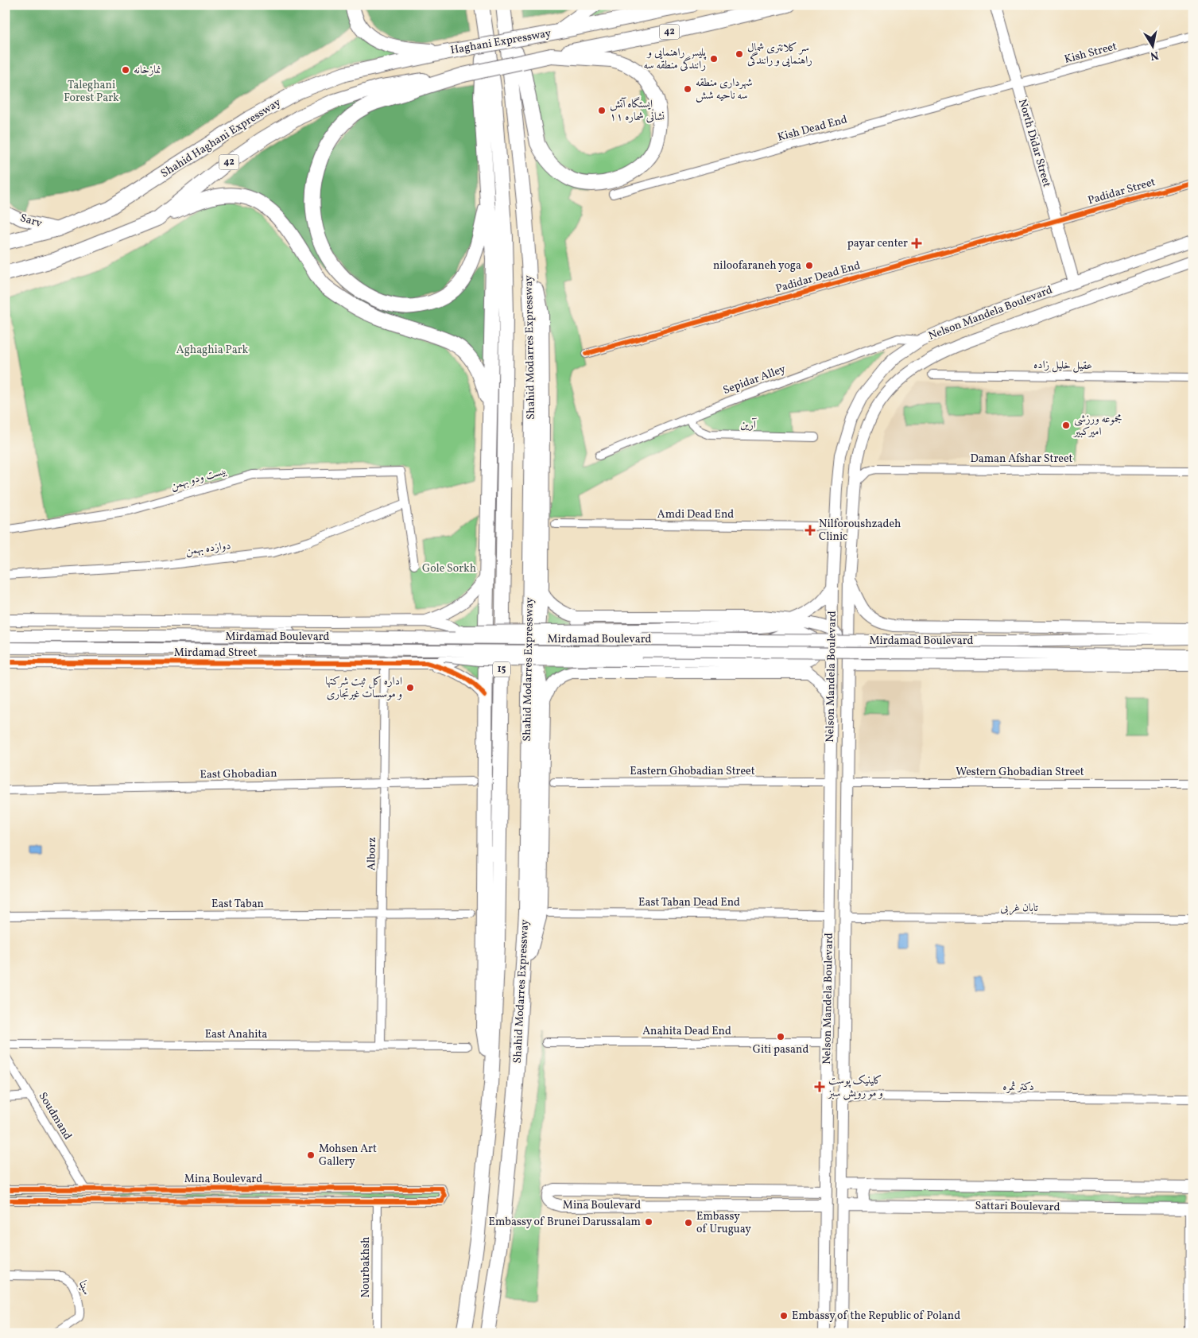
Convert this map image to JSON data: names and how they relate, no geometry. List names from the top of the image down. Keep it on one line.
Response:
{"streets":{"highway":["42","Haghani Expressway","Shahid Haghani Expressway","Shahid Modarres Expressway","15"],"main road":["North Didar Street","Sarv","Nelson Mandela Boulevard","Mirdamad Boulevard","Mirdamad Street","Mina Boulevard","Sattari Boulevard"],"street":["Kish Street","Kish Dead End","Padidar Street","Padidar Dead End","عقیل خلیل زاده","Sepidar Alley","آرین","Daman Afshar Street","بیست ودو بهمن","Amdi Dead End","دوازده بهمن","Eastern Ghobadian Street","Western Ghobadian Street","East Ghobadian","Alborz","East Taban Dead End","East Taban","تابان غربی","Anahita Dead End","East Anahita","دکتر ثمره","Soudmand","Nourbakhsh","سینا"]},"crossings":[["42","Haghani Expressway"],["Haghani Expressway","Shahid Haghani Expressway"],["Kish Street","Kish Dead End"],["Kish Street","North Didar Street"],["Kish Dead End","North Didar Street"],["Shahid Haghani Expressway","Sarv"],["North Didar Street","Padidar Street"],["North Didar Street","Padidar Dead End"],["North Didar Street","Nelson Mandela Boulevard"],["Padidar Street","Padidar Dead End"],["Nelson Mandela Boulevard","Sepidar Alley"],["Nelson Mandela Boulevard","Daman Afshar Street"],["Nelson Mandela Boulevard","Amdi Dead End"],["Nelson Mandela Boulevard","Eastern Ghobadian Street"],["Nelson Mandela Boulevard","Western Ghobadian Street"],["Nelson Mandela Boulevard","East Taban Dead End"],["Nelson Mandela Boulevard","تابان غربی"],["Nelson Mandela Boulevard","Anahita Dead End"],["Nelson Mandela Boulevard","دکتر ثمره"],["Nelson Mandela Boulevard","Mina Boulevard"],["Nelson Mandela Boulevard","Sattari Boulevard"],["Sepidar Alley","آرین"],["بیست ودو بهمن","دوازده بهمن"],["Mirdamad Street","Alborz"],["East Ghobadian","Alborz"],["Alborz","East Taban"],["Alborz","East Anahita"],["Soudmand","Mina Boulevard"],["Mina Boulevard","Nourbakhsh"]],"parks":["Taleghani Forest Park","Aghaghia Park","Gole Sorkh"],"places":{"other":["سر کلانتری شمال راهنمایی و رانندگی","پلیس راهنمایی و رانندگی منطقه سه","نمازخانه","شهرداری منطقه سه ناحیه شش","ایستگاه آتش نشانی شماره ۱۱","niloofaraneh yoga","مجموعه ورزشی امیرکبیر","اداره کل ثبت شرکتها و موسسات غیرتجاری","Giti pasand","Mohsen Art Gallery","Embassy of Brunei Darussalam","Embassy of Uruguay","Embassy of the Republic of Poland"],"health":["payar center","Nilforoushzadeh Clinic","کلینیک پوست و مو رویش سبز"]},"north":"bottom"}
